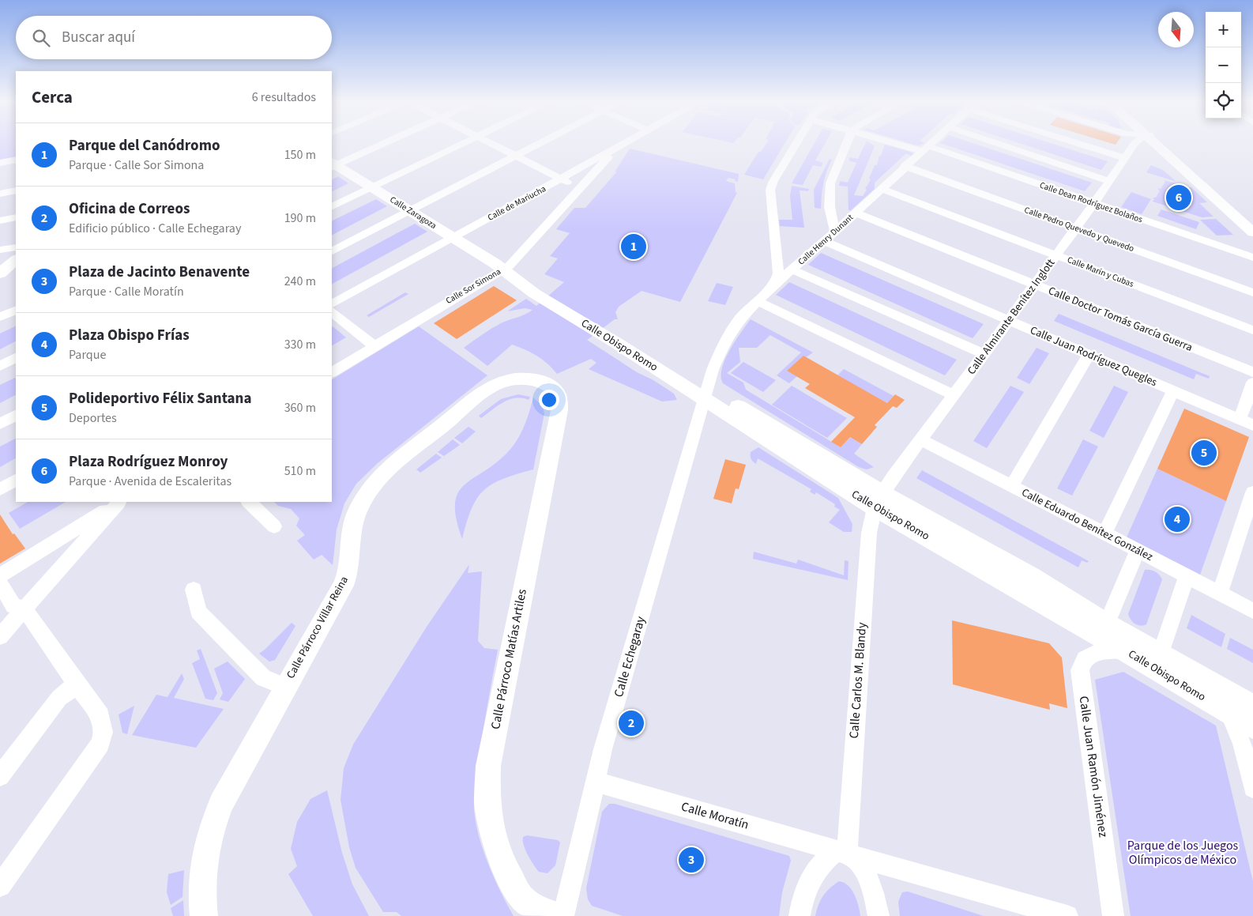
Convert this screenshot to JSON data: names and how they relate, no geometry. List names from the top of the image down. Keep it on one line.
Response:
{"streets":{"street":["Calle Dean Rodríguez Bolaños","Calle de Mariucha","Calle Zaragoza","Calle Pedro Quevedo y Quevedo","Calle Henry Dunant","Calle Marín y Cubas","Calle Sor Simona","Calle Almirante Benítez Inglott","Calle Doctor Tomás García Guerra","Calle Obispo Romo","Calle Juan Rodríguez Quegles","Calle Eduardo Benítez González","Calle Párroco Villar Reina","Calle Echegaray","Calle Párroco Matías Artiles","Calle Carlos M. Blandy","Calle Juan Ramón Jiménez","Calle Moratín"]},"crossings":[["Calle Dean Rodríguez Bolaños","Calle Henry Dunant"],["Calle Dean Rodríguez Bolaños","Calle Almirante Benítez Inglott"],["Calle de Mariucha","Calle Zaragoza"],["Calle de Mariucha","Calle Sor Simona"],["Calle Zaragoza","Calle Sor Simona"],["Calle Zaragoza","Calle Obispo Romo"],["Calle Pedro Quevedo y Quevedo","Calle Henry Dunant"],["Calle Pedro Quevedo y Quevedo","Calle Almirante Benítez Inglott"],["Calle Henry Dunant","Calle Marín y Cubas"],["Calle Henry Dunant","Calle Doctor Tomás García Guerra"],["Calle Henry Dunant","Calle Obispo Romo"],["Calle Henry Dunant","Calle Juan Rodríguez Quegles"],["Calle Henry Dunant","Calle Echegaray"],["Calle Marín y Cubas","Calle Almirante Benítez Inglott"],["Calle Sor Simona","Calle Obispo Romo"],["Calle Almirante Benítez Inglott","Calle Doctor Tomás García Guerra"],["Calle Almirante Benítez Inglott","Calle Obispo Romo"],["Calle Almirante Benítez Inglott","Calle Juan Rodríguez Quegles"],["Calle Almirante Benítez Inglott","Calle Eduardo Benítez González"],["Calle Almirante Benítez Inglott","Calle Carlos M. Blandy"],["Calle Obispo Romo","Calle Echegaray"],["Calle Obispo Romo","Calle Carlos M. Blandy"],["Calle Obispo Romo","Calle Juan Ramón Jiménez"],["Calle Párroco Villar Reina","Calle Párroco Matías Artiles"],["Calle Echegaray","Calle Moratín"],["Calle Carlos M. Blandy","Calle Moratín"]],"parks":["Parque de los Juegos Olímpicos de México"],"north":"bottom","page":{"map_buttons":["+","−"],"search":"Buscar aquí","heading":["Cerca","6 resultados"],"list":[{"mark":"1","name":"Parque del Canódromo","note":"Parque · Calle Sor Simona","value":"150 m"},{"mark":"2","name":"Oficina de Correos","note":"Edificio público · Calle Echegaray","value":"190 m"},{"mark":"3","name":"Plaza de Jacinto Benavente","note":"Parque · Calle Moratín","value":"240 m"},{"mark":"4","name":"Plaza Obispo Frías","note":"Parque","value":"330 m"},{"mark":"5","name":"Polideportivo Félix Santana","note":"Deportes","value":"360 m"},{"mark":"6","name":"Plaza Rodríguez Monroy","note":"Parque · Avenida de Escaleritas","value":"510 m"}],"pins":["6","1","5","4","2","3"]}}
